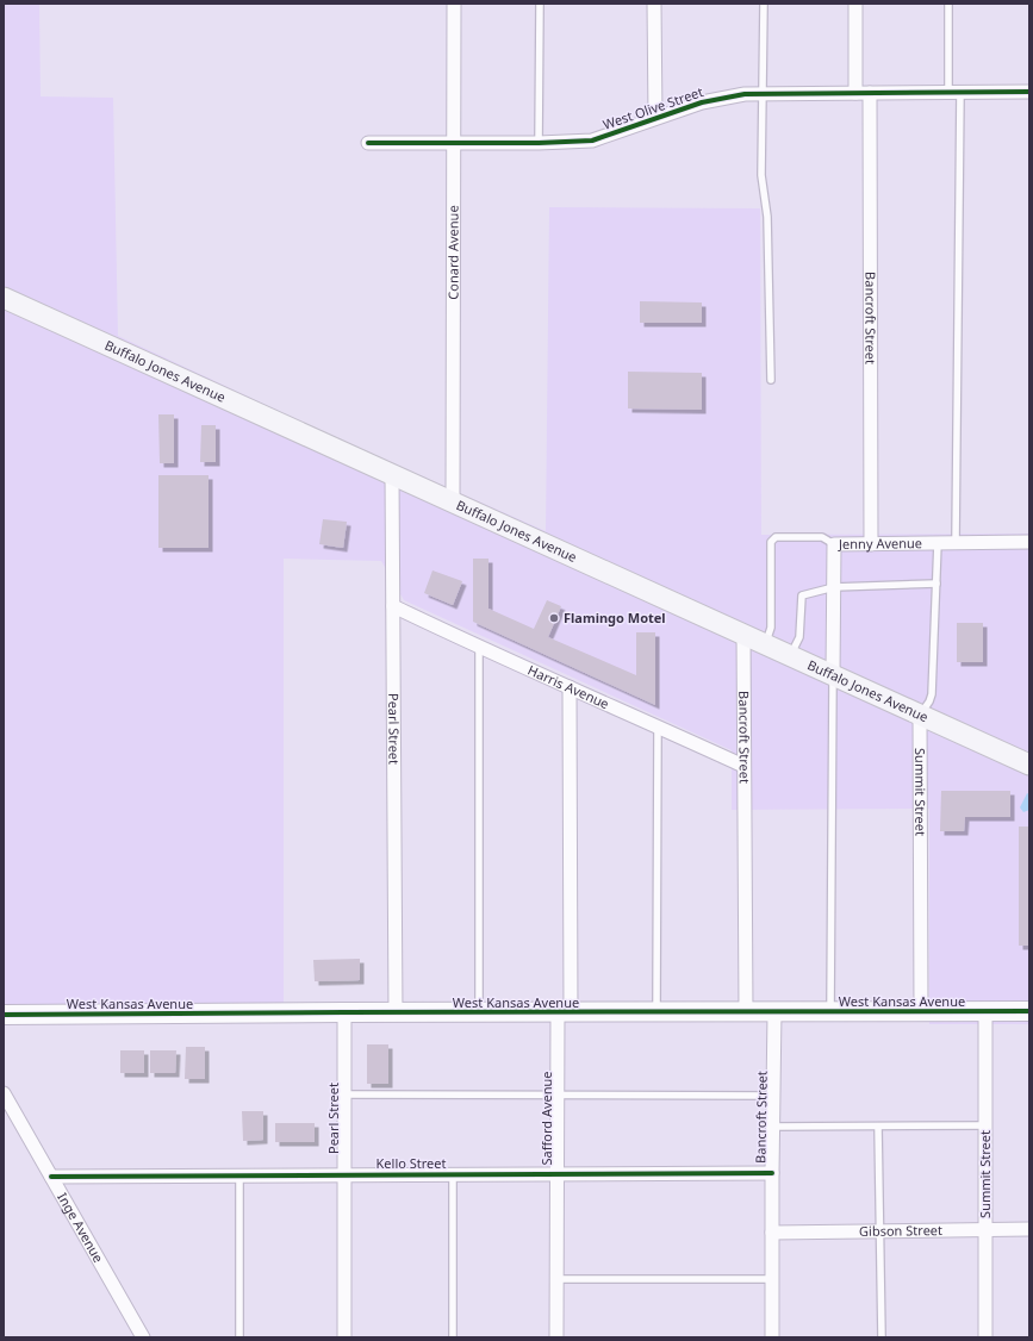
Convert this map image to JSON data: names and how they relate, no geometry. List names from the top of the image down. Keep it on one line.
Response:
{"streets":{"main road":["Buffalo Jones Avenue"],"street":["West Olive Street","Conard Avenue","Bancroft Street","Jenny Avenue","Harris Avenue","Pearl Street","Summit Street","West Kansas Avenue","Safford Avenue","Kello Street","Inge Avenue","Gibson Street"]},"crossings":[["West Olive Street","Conard Avenue"],["West Olive Street","Bancroft Street"],["Conard Avenue","Buffalo Jones Avenue"],["Bancroft Street","Buffalo Jones Avenue"],["Bancroft Street","Jenny Avenue"],["Bancroft Street","Harris Avenue"],["Bancroft Street","West Kansas Avenue"],["Bancroft Street","Kello Street"],["Bancroft Street","Gibson Street"],["Buffalo Jones Avenue","Jenny Avenue"],["Buffalo Jones Avenue","Pearl Street"],["Buffalo Jones Avenue","Summit Street"],["Harris Avenue","Pearl Street"],["Harris Avenue","Safford Avenue"],["Pearl Street","West Kansas Avenue"],["Pearl Street","Kello Street"],["Summit Street","West Kansas Avenue"],["Summit Street","Gibson Street"],["West Kansas Avenue","Safford Avenue"],["Safford Avenue","Kello Street"],["Kello Street","Inge Avenue"]],"places":["Flamingo Motel"]}
